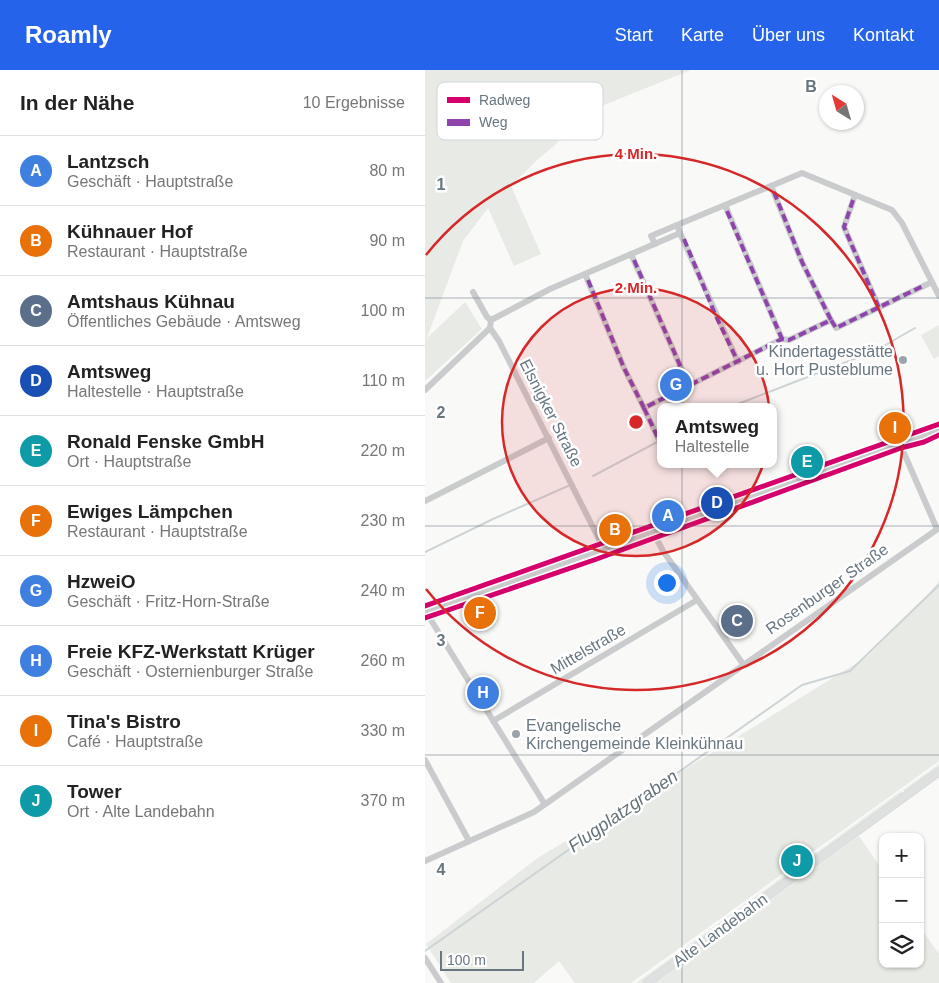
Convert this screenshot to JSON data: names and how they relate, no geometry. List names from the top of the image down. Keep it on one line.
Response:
{"streets":{"main road":["Alte Landebahn"],"street":["Elsnigker Straße","Rosenburger Straße","Mittelstraße"]},"water":["Flugplatzgraben"],"places":["Kindertagesstätte u. Hort Pusteblume","Evangelische Kirchengemeinde Kleinkühnau"],"legend":["Radweg","Weg"],"scale_bar":"100 m","north":"top left","page":{"header":"Roamly","nav":["Start","Karte","Über uns","Kontakt"],"heading":["In der Nähe","10 Ergebnisse"],"list":[{"mark":"A","name":"Lantzsch","note":"Geschäft · Hauptstraße","value":"80 m"},{"mark":"B","name":"Kühnauer Hof","note":"Restaurant · Hauptstraße","value":"90 m"},{"mark":"C","name":"Amtshaus Kühnau","note":"Öffentliches Gebäude · Amtsweg","value":"100 m"},{"mark":"D","name":"Amtsweg","note":"Haltestelle · Hauptstraße","value":"110 m"},{"mark":"E","name":"Ronald Fenske GmbH","note":"Ort · Hauptstraße","value":"220 m"},{"mark":"F","name":"Ewiges Lämpchen","note":"Restaurant · Hauptstraße","value":"230 m"},{"mark":"G","name":"HzweiO","note":"Geschäft · Fritz-Horn-Straße","value":"240 m"},{"mark":"H","name":"Freie KFZ-Werkstatt Krüger","note":"Geschäft · Osternienburger Straße","value":"260 m"},{"mark":"I","name":"Tina's Bistro","note":"Café · Hauptstraße","value":"330 m"},{"mark":"J","name":"Tower","note":"Ort · Alte Landebahn","value":"370 m"}],"pins":["G","I","E","D","A","B","F","C","H","J"],"popup":["Amtsweg","Haltestelle"],"map_buttons":["+","−"],"scale":"100 m"},"grid":{"columns":["B"],"rows":["1","2","3","4"]},"rings":["4 Min.","2 Min."]}
